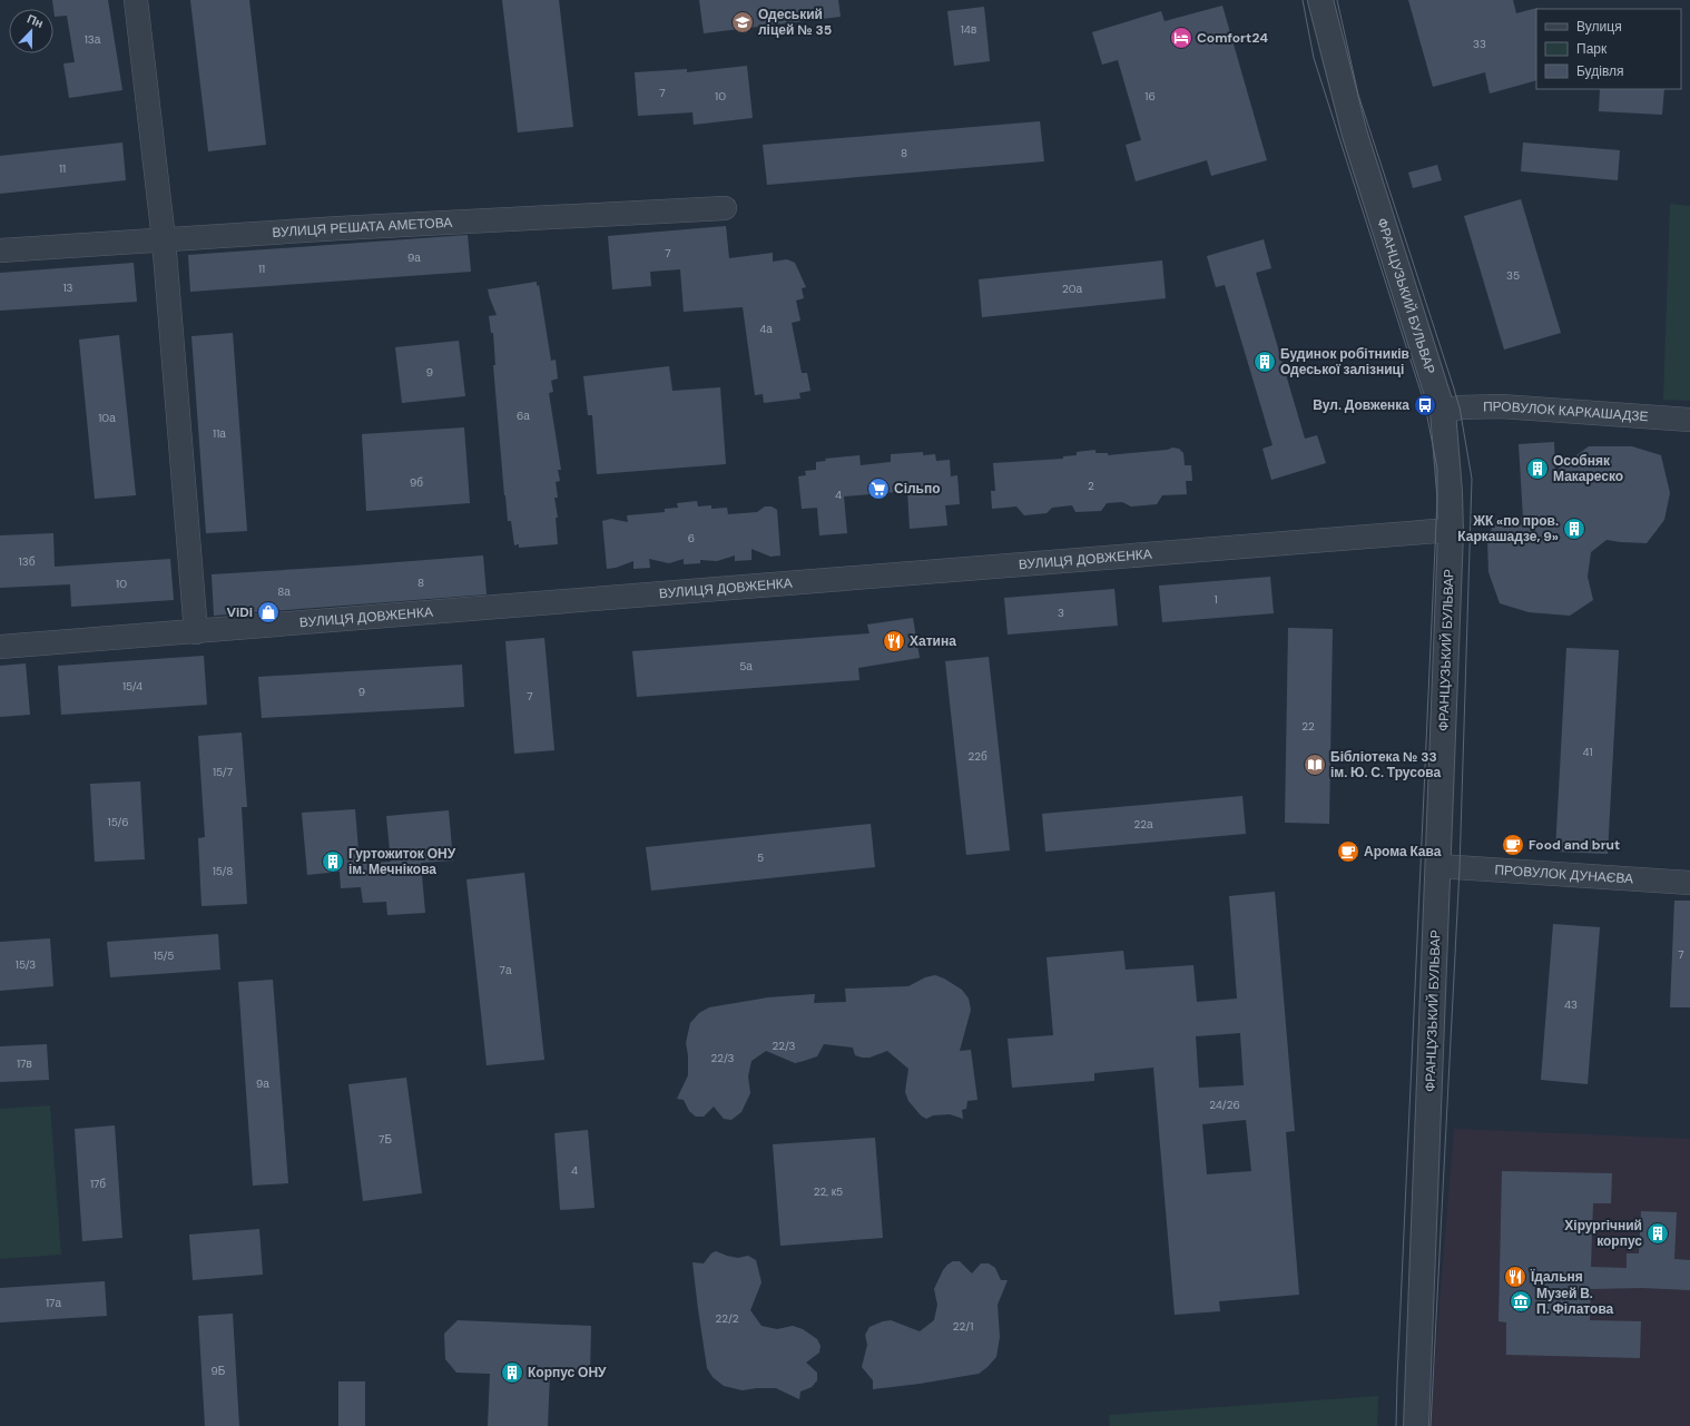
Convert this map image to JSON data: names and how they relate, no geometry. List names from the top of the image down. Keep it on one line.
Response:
{"streets":{"street":["ВУЛИЦЯ РЕШАТА АМЕТОВА","ФРАНЦУЗЬКИЙ БУЛЬВАР","ПРОВУЛОК КАРКАШАДЗЕ","ВУЛИЦЯ ДОВЖЕНКА","ПРОВУЛОК ДУНАЄВА"]},"crossings":[["ФРАНЦУЗЬКИЙ БУЛЬВАР","ПРОВУЛОК КАРКАШАДЗЕ"],["ФРАНЦУЗЬКИЙ БУЛЬВАР","ВУЛИЦЯ ДОВЖЕНКА"],["ФРАНЦУЗЬКИЙ БУЛЬВАР","ПРОВУЛОК ДУНАЄВА"]],"places":{"school or university":["Одеський ліцей № 35"],"hotel":["Comfort24"],"building":["Будинок робітників Одеської залізниці","Особняк Макареско","ЖК «по пров. Каркашадзе, 9»","Гуртожиток ОНУ ім. Мечнікова","Хірургічний корпус","Корпус ОНУ"],"bus stop":["Вул. Довженка"],"supermarket":["Сільпо"],"shop":["ViDi"],"restaurant":["Хатина","Їдальня"],"library":["Бібліотека № 33 ім. Ю. С. Трусова"],"cafe":["Food and brut","Арома Кава"],"museum":["Музей В. П. Філатова"]},"house_numbers":["14в","13а","33","7","10","16","8","11","7","9а","11","35","13","20а","4а","9","6а","10а","11а","9б","2","4","6","13б","8","10","8а","1","3","5а","15/4","9","7","22","41","22б","15/7","15/6","22а","5","15/8","7","15/5","15/3","7а","43","22/3","22/3","17в","9а","24/26","7Б","4","17б","22, к5","17а","22/2","22/1","9Б"],"legend":["Вулиця","Парк","Будівля"],"north":"top"}
